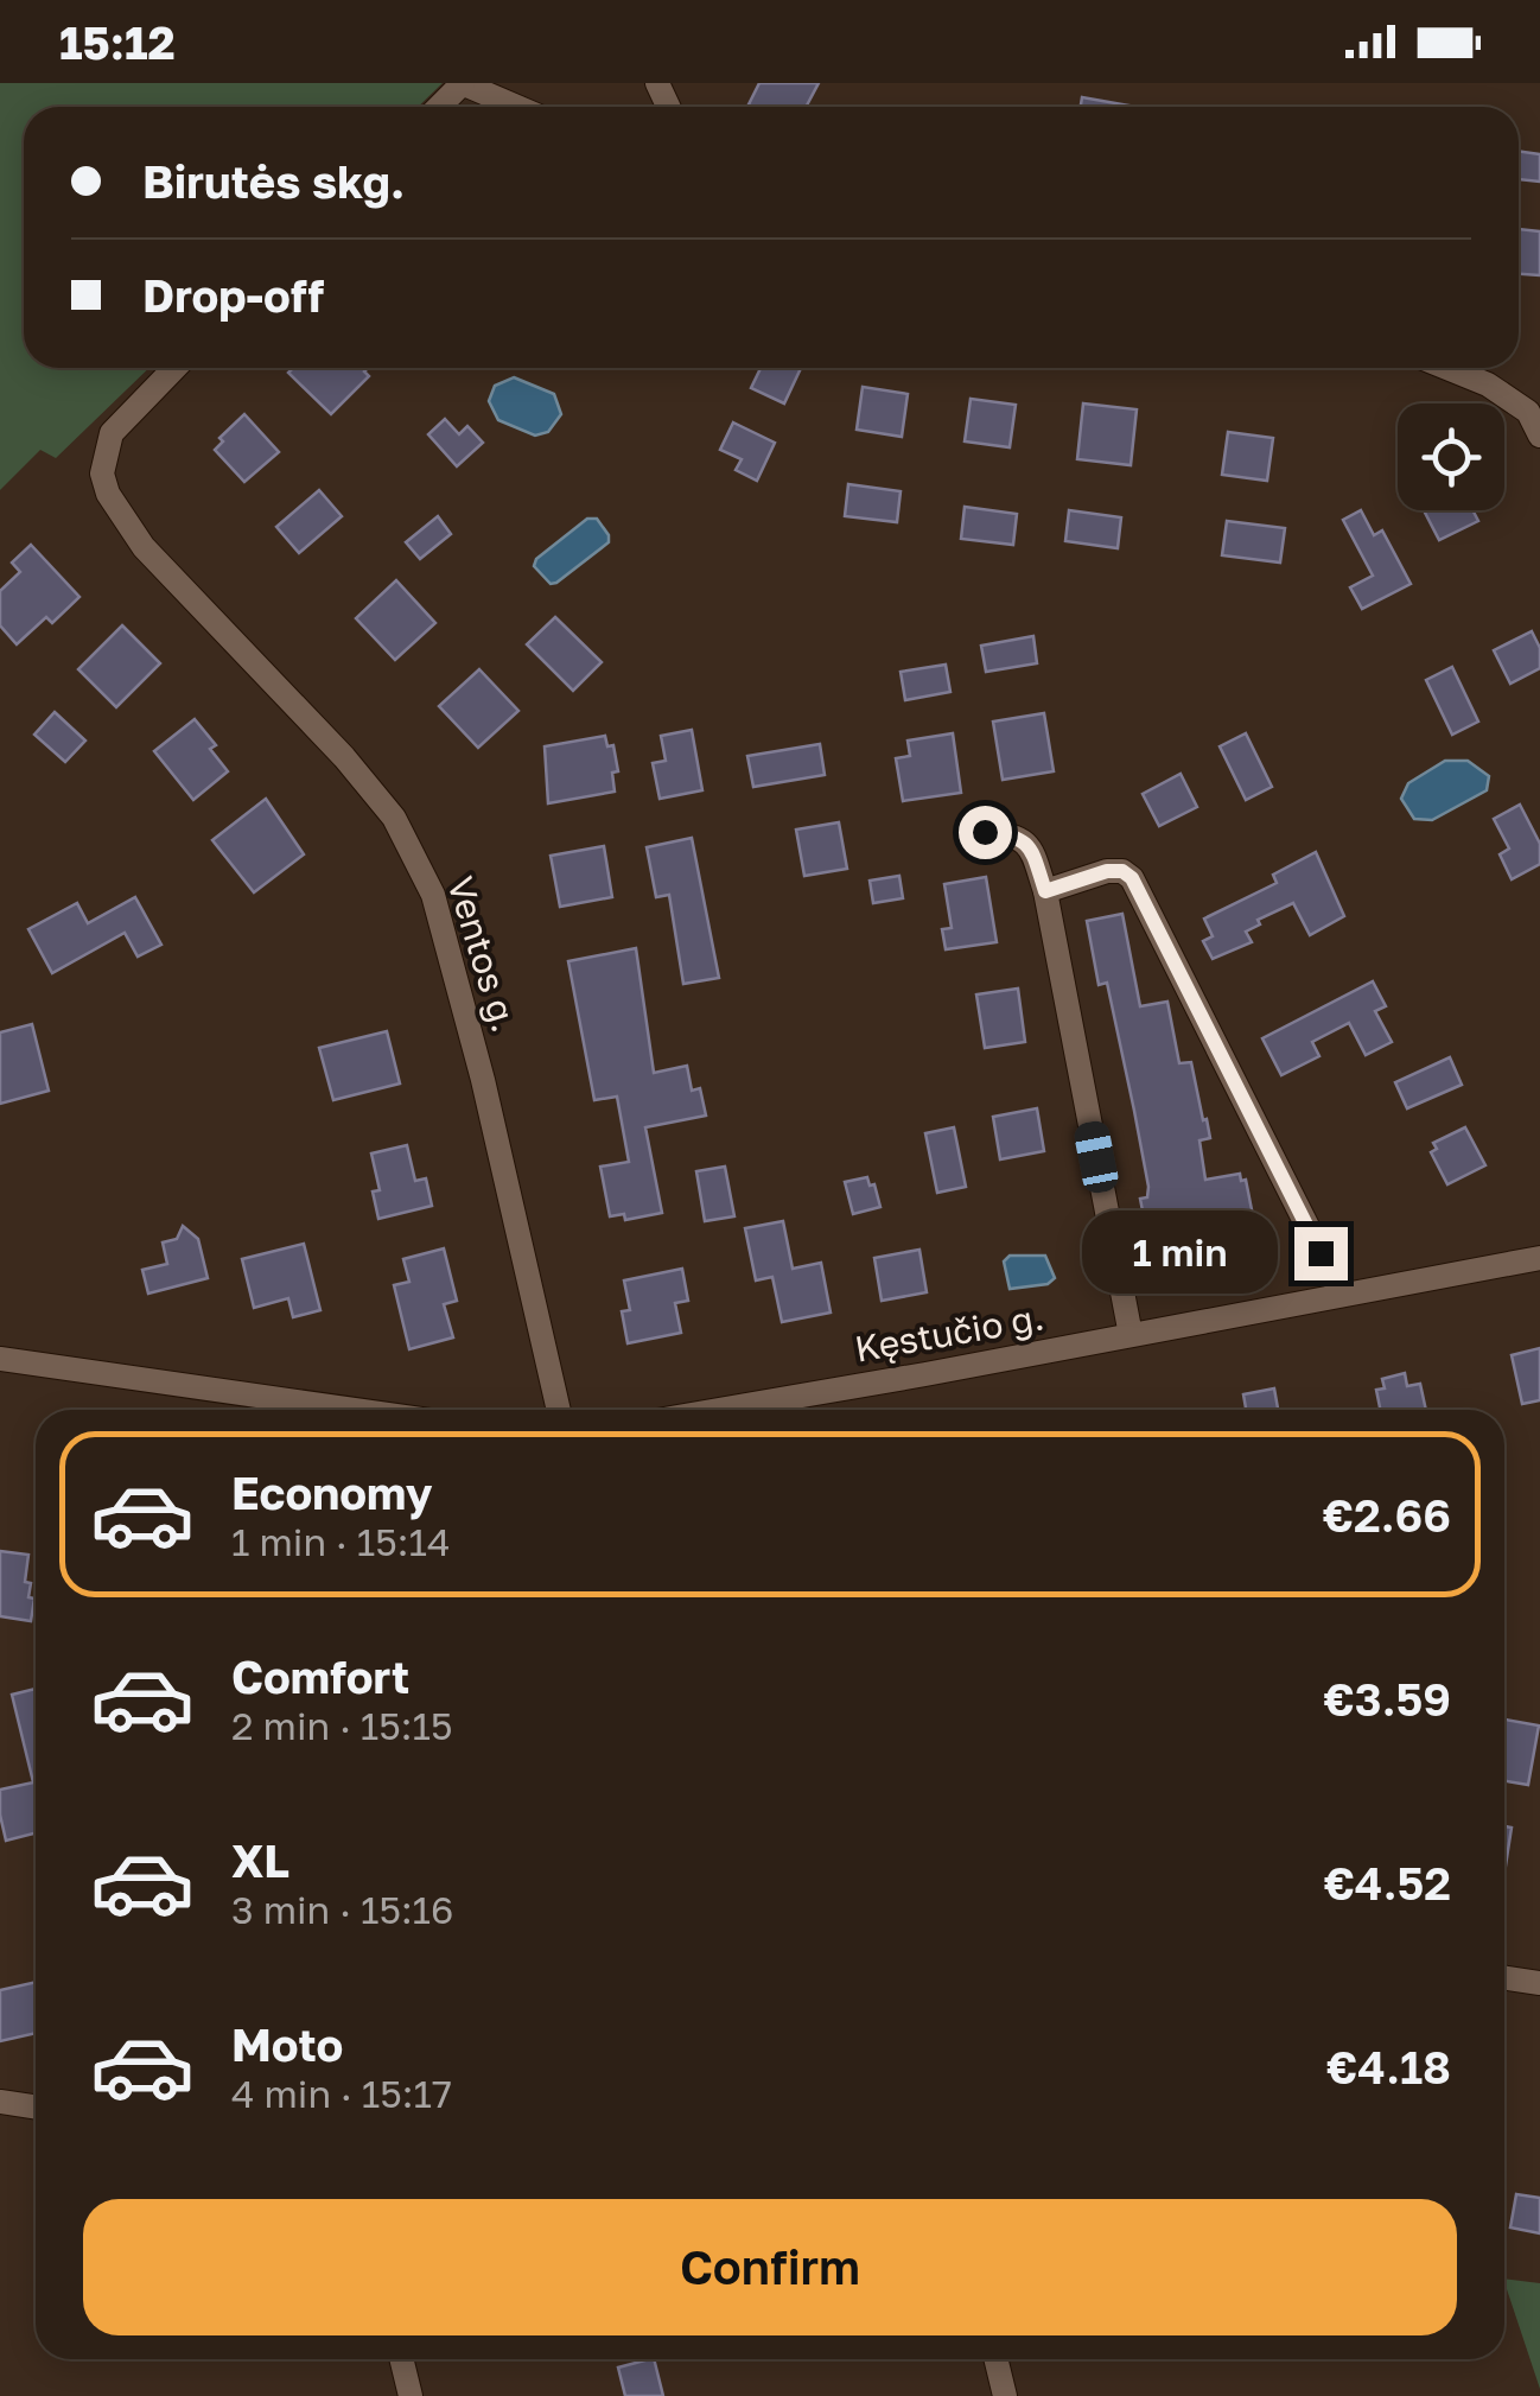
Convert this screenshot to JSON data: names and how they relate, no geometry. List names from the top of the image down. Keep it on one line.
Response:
{"streets":{"street":["Ventos g.","Kęstučio g."]},"page":{"status":"15:12","banner":["Birutės skg.","Drop-off"],"bubble":"1 min","list":[{"name":"Economy","note":"1 min · 15:14","value":"€2.66"},{"name":"Comfort","note":"2 min · 15:15","value":"€3.59"},{"name":"XL","note":"3 min · 15:16","value":"€4.52"},{"name":"Moto","note":"4 min · 15:17","value":"€4.18"}],"buttons":"Confirm"}}
